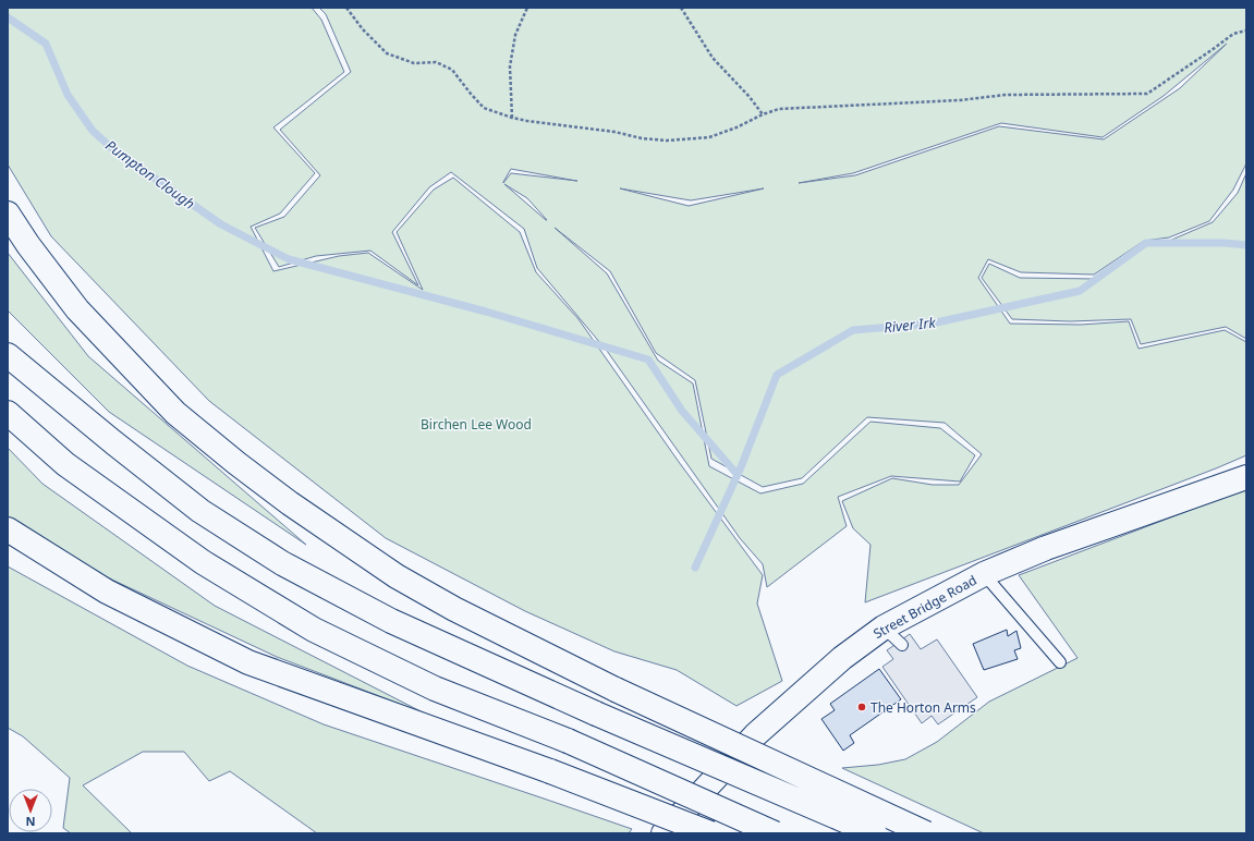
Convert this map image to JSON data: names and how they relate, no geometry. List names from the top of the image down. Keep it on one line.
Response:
{"streets":{"main road":["Street Bridge Road"]},"water":["Pumpton Clough","River Irk"],"parks":["Birchen Lee Wood"],"places":["The Horton Arms"],"north":"bottom"}
